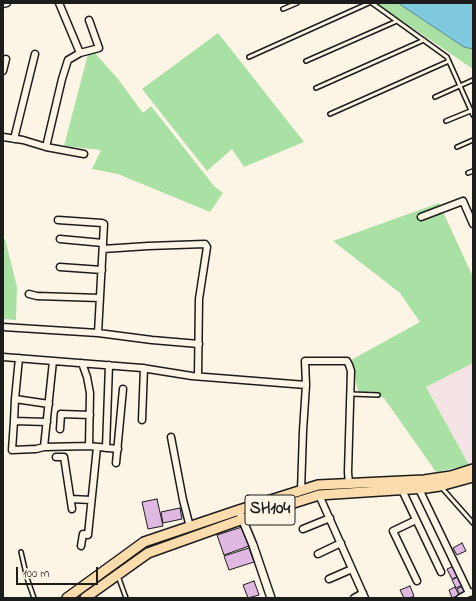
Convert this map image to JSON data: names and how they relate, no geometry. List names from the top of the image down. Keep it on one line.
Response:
{"streets":{"main road":["SH104"]},"scale_bar":"100 m"}
